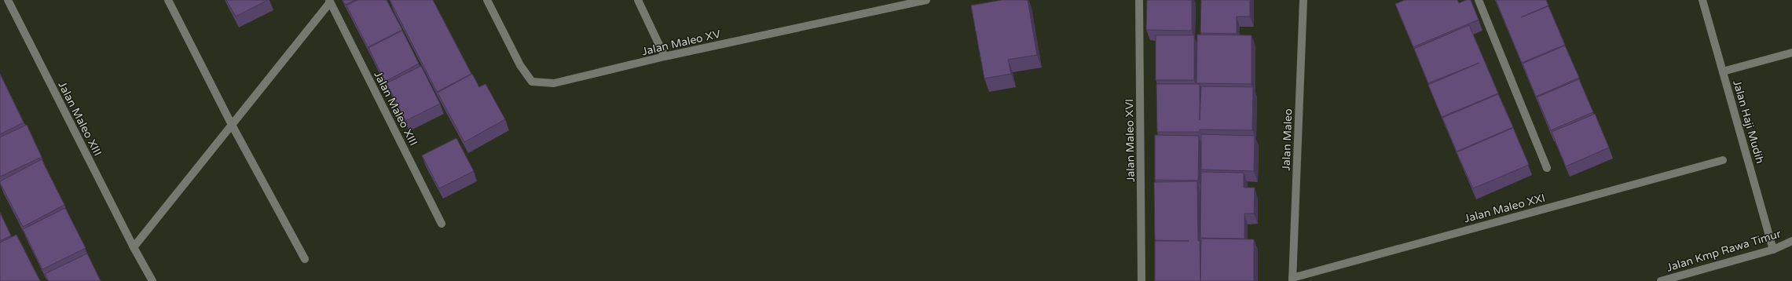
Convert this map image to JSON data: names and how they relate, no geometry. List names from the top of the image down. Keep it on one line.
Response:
{"streets":{"street":["Jalan Maleo XV","Jalan Maleo XIII","Jalan Haji Mudih","Jalan Maleo","Jalan Maleo XVI","Jalan Maleo XXI","Jalan Kmp Rawa Timur"]},"crossings":[["Jalan Haji Mudih","Jalan Kmp Rawa Timur"],["Jalan Maleo","Jalan Maleo XXI"]]}
